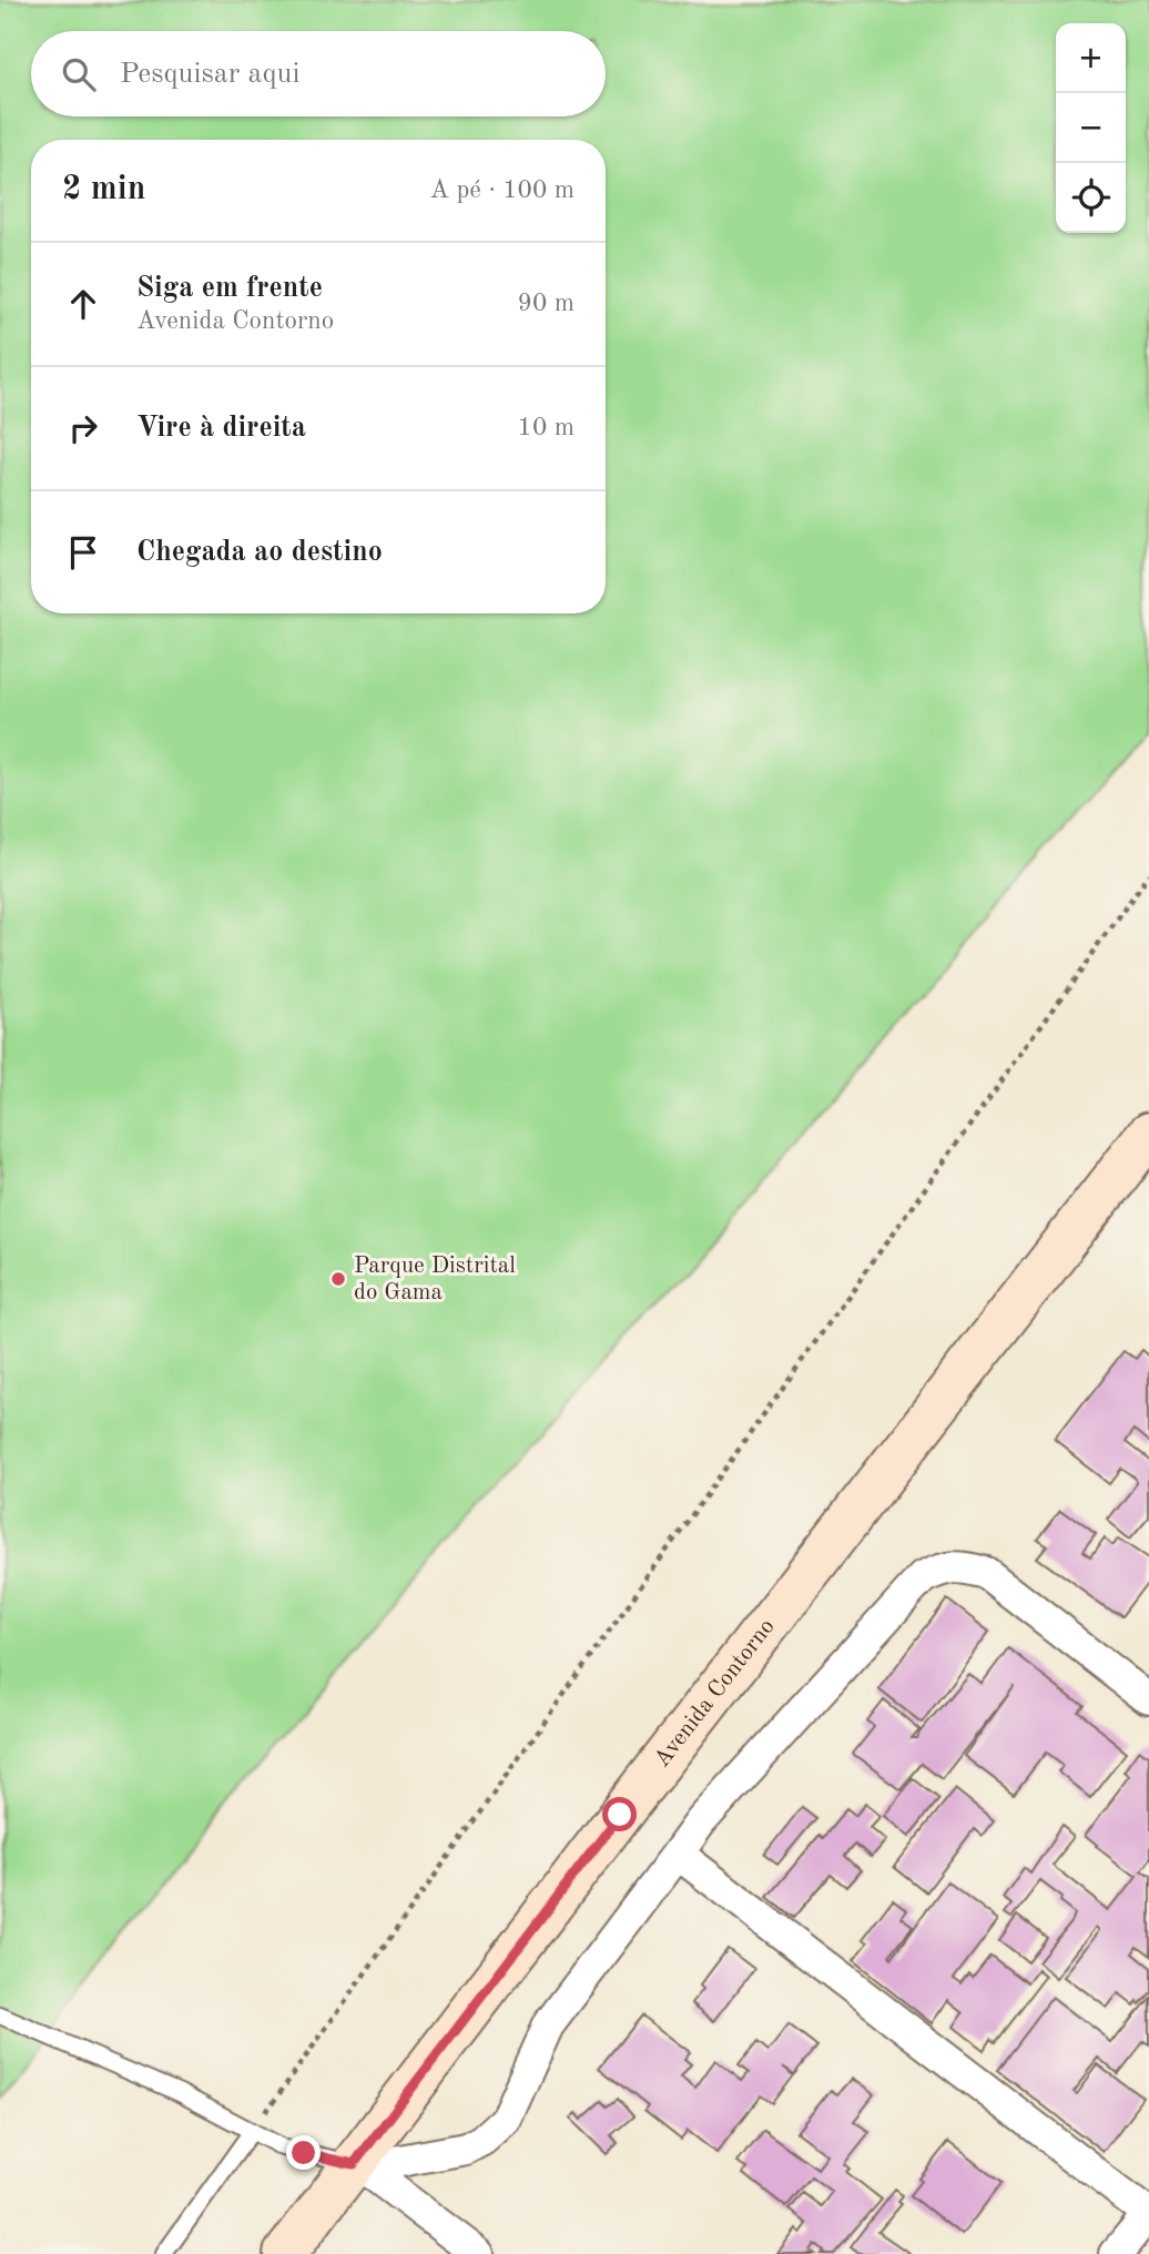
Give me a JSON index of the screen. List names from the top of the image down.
{
  "streets": {
    "main road": ["Avenida Contorno"]
  },
  "places": ["Parque Distrital do Gama"],
  "page": {
    "map_buttons": ["+", "−"],
    "search": "Pesquisar aqui",
    "heading": ["2 min", "A pé · 100 m"],
    "list": [
      ["Siga em frente", "Avenida Contorno", "90 m"],
      ["Vire à direita", "10 m"],
      "Chegada ao destino"
    ]
  }
}
